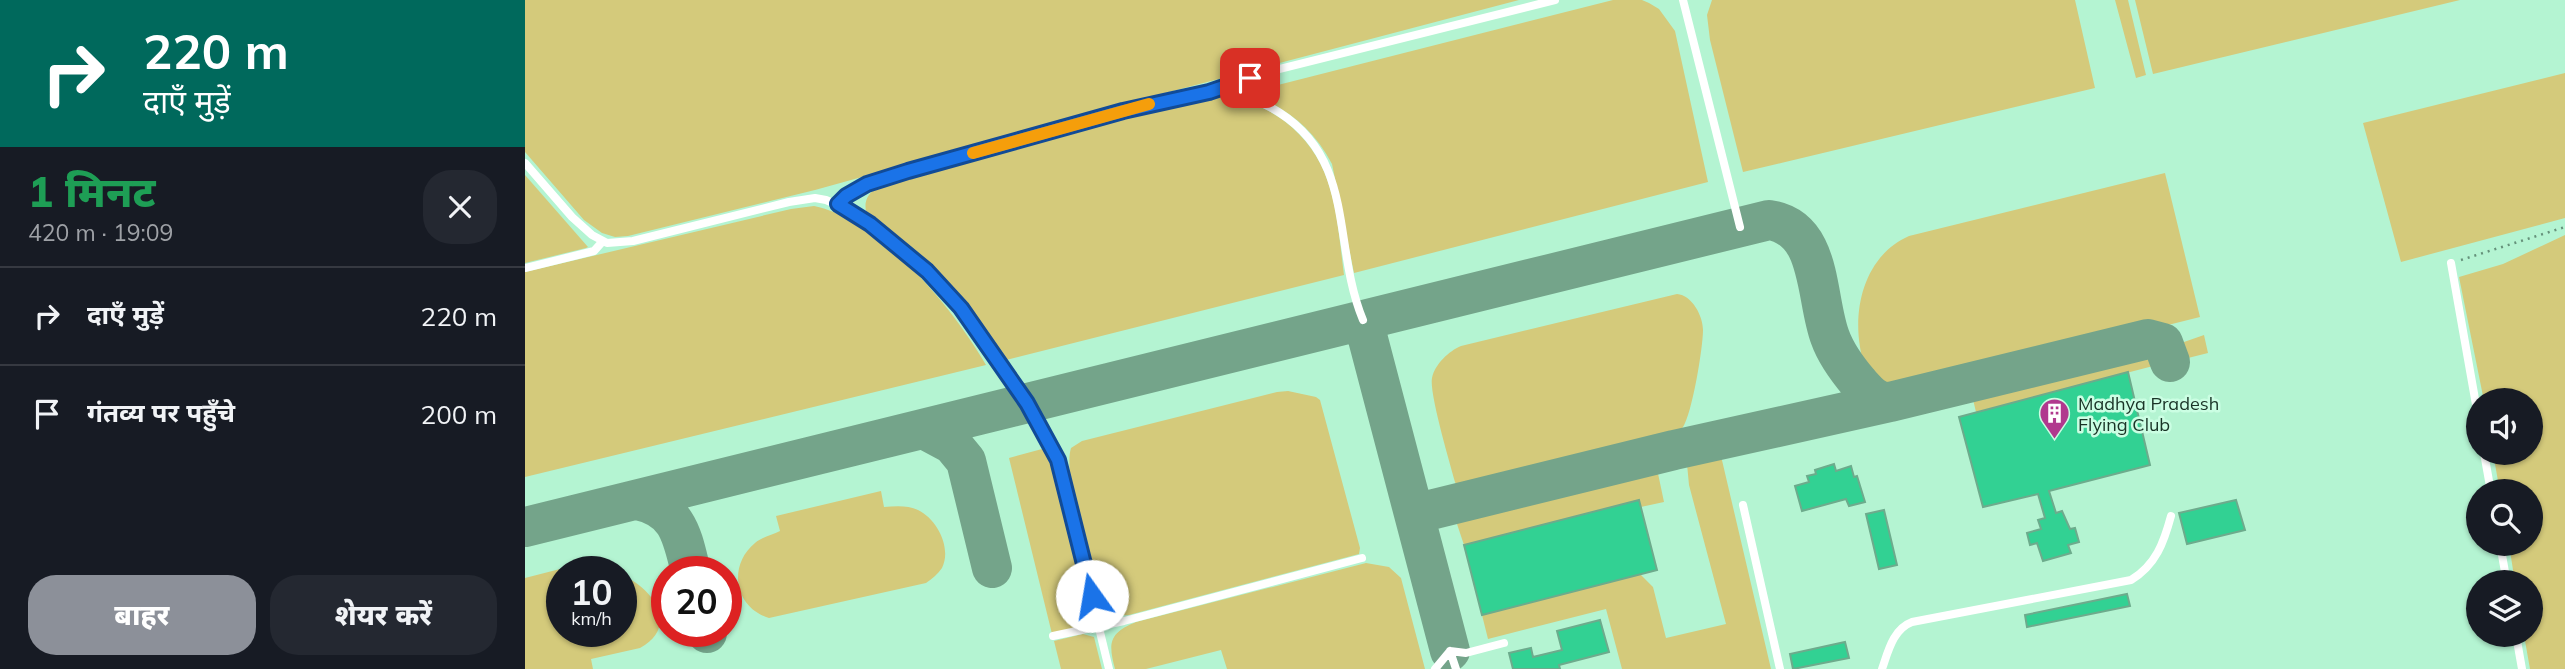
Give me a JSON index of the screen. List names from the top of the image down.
{
  "places": {
    "building": ["Madhya Pradesh Flying Club"]
  },
  "page": {
    "turn": ["220 m", "दाएँ मुड़ें"],
    "heading": ["1 मिनट", "420 m · 19:09"],
    "list": [
      {
        "name": "दाएँ मुड़ें",
        "value": "220 m"
      },
      {
        "name": "गंतव्य पर पहुँचे",
        "value": "200 m"
      }
    ],
    "speed": "10 km/h",
    "limit": "20",
    "buttons": ["बाहर", "शेयर करें"]
  }
}
